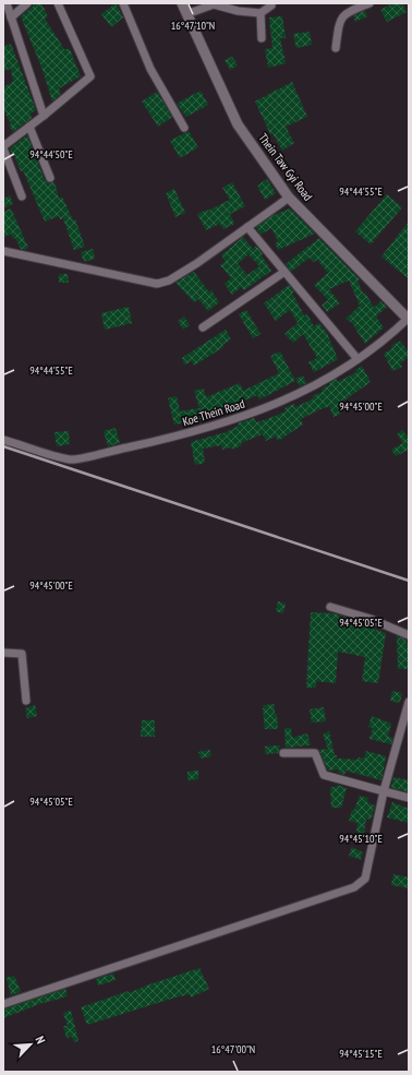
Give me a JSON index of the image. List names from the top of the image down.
{
  "streets": {
    "street": ["Thein Taw Gyi Road", "Koe Thein Road"]
  },
  "crossings": [
    ["Thein Taw Gyi Road", "Koe Thein Road"]
  ],
  "north": "top right",
  "coordinates": [
    "16°47'10\"N",
    "94°44'50\"E",
    "94°44'55\"E",
    "94°45'00\"E",
    "94°45'05\"E",
    "94°45'10\"E",
    "16°47'00\"N",
    "94°45'15\"E"
  ]
}
